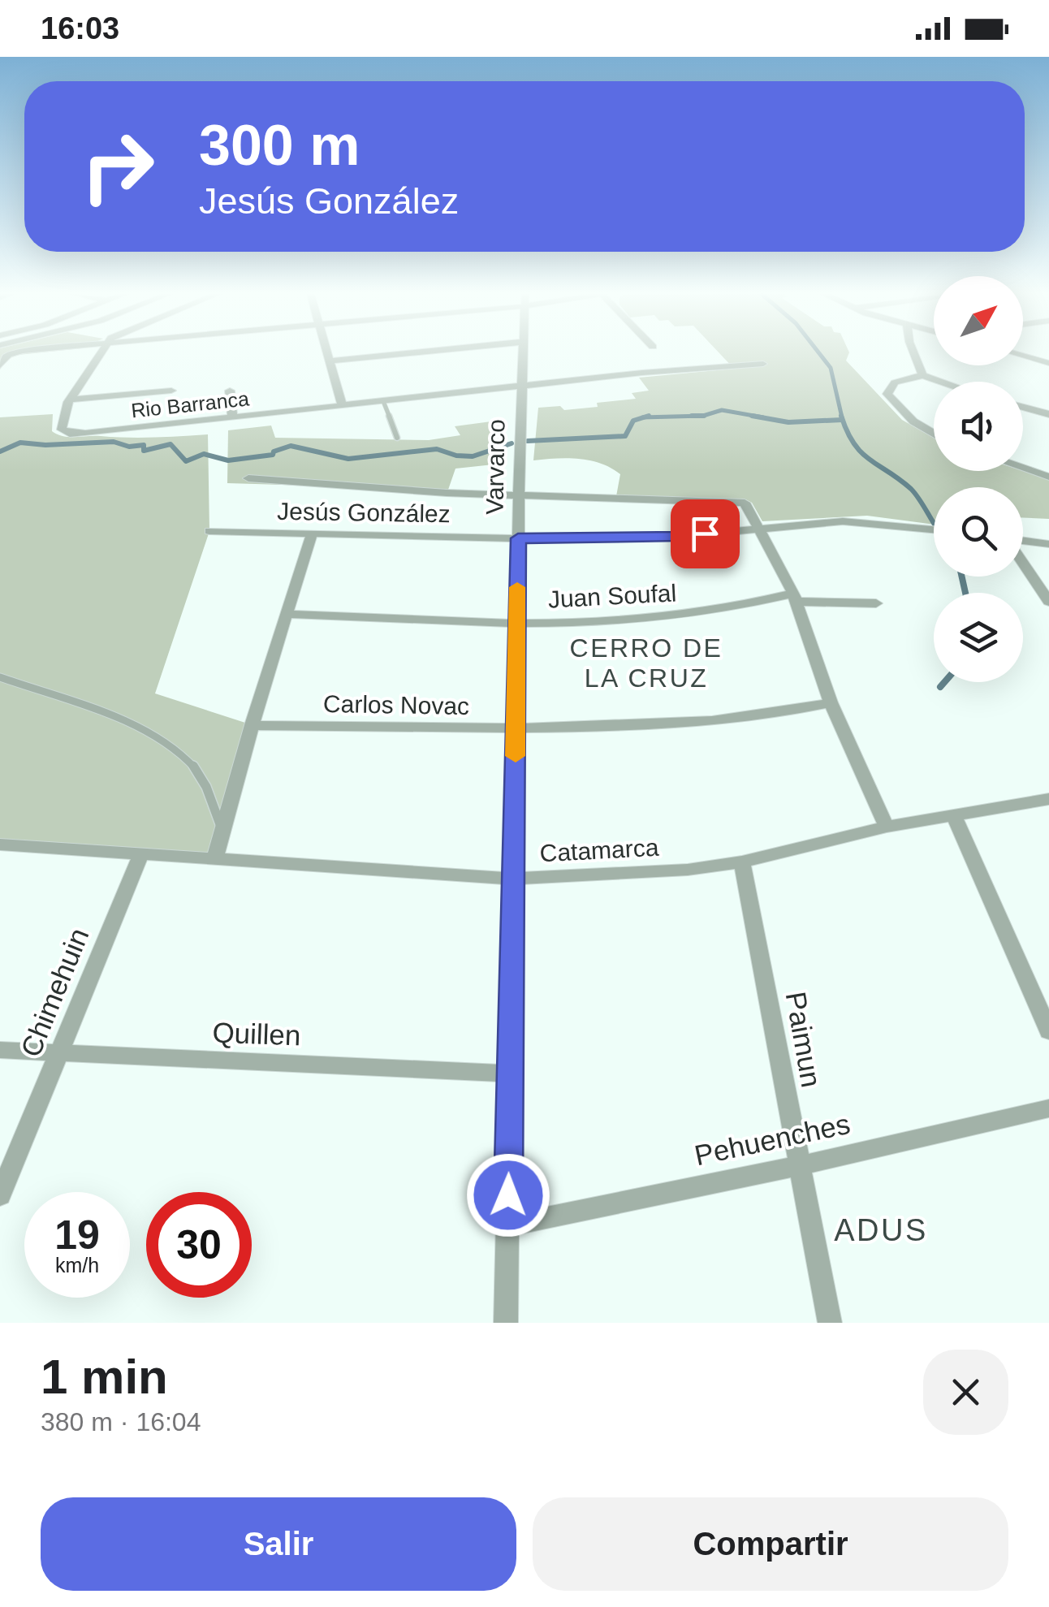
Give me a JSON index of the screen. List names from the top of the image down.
{
  "streets": {
    "street": [
      "Rio Barranca",
      "Varvarco",
      "Jesús González",
      "Juan Soufal",
      "Carlos Novac",
      "Catamarca",
      "Chimehuin",
      "Quillen",
      "Paimun",
      "Pehuenches"
    ]
  },
  "crossings": [
    ["Rio Barranca", "Varvarco"],
    ["Varvarco", "Jesús González"],
    ["Varvarco", "Juan Soufal"],
    ["Varvarco", "Carlos Novac"],
    ["Varvarco", "Catamarca"],
    ["Varvarco", "Quillen"],
    ["Varvarco", "Pehuenches"],
    ["Catamarca", "Chimehuin"],
    ["Catamarca", "Paimun"],
    ["Chimehuin", "Quillen"],
    ["Paimun", "Pehuenches"]
  ],
  "districts": ["CERRO DE LA CRUZ", "ADUS"],
  "north": "top right",
  "page": {
    "status": "16:03",
    "turn": ["300 m", "Jesús González"],
    "speed": "19 km/h",
    "limit": "30",
    "heading": ["1 min", "380 m · 16:04"],
    "buttons": ["Salir", "Compartir"]
  }
}
